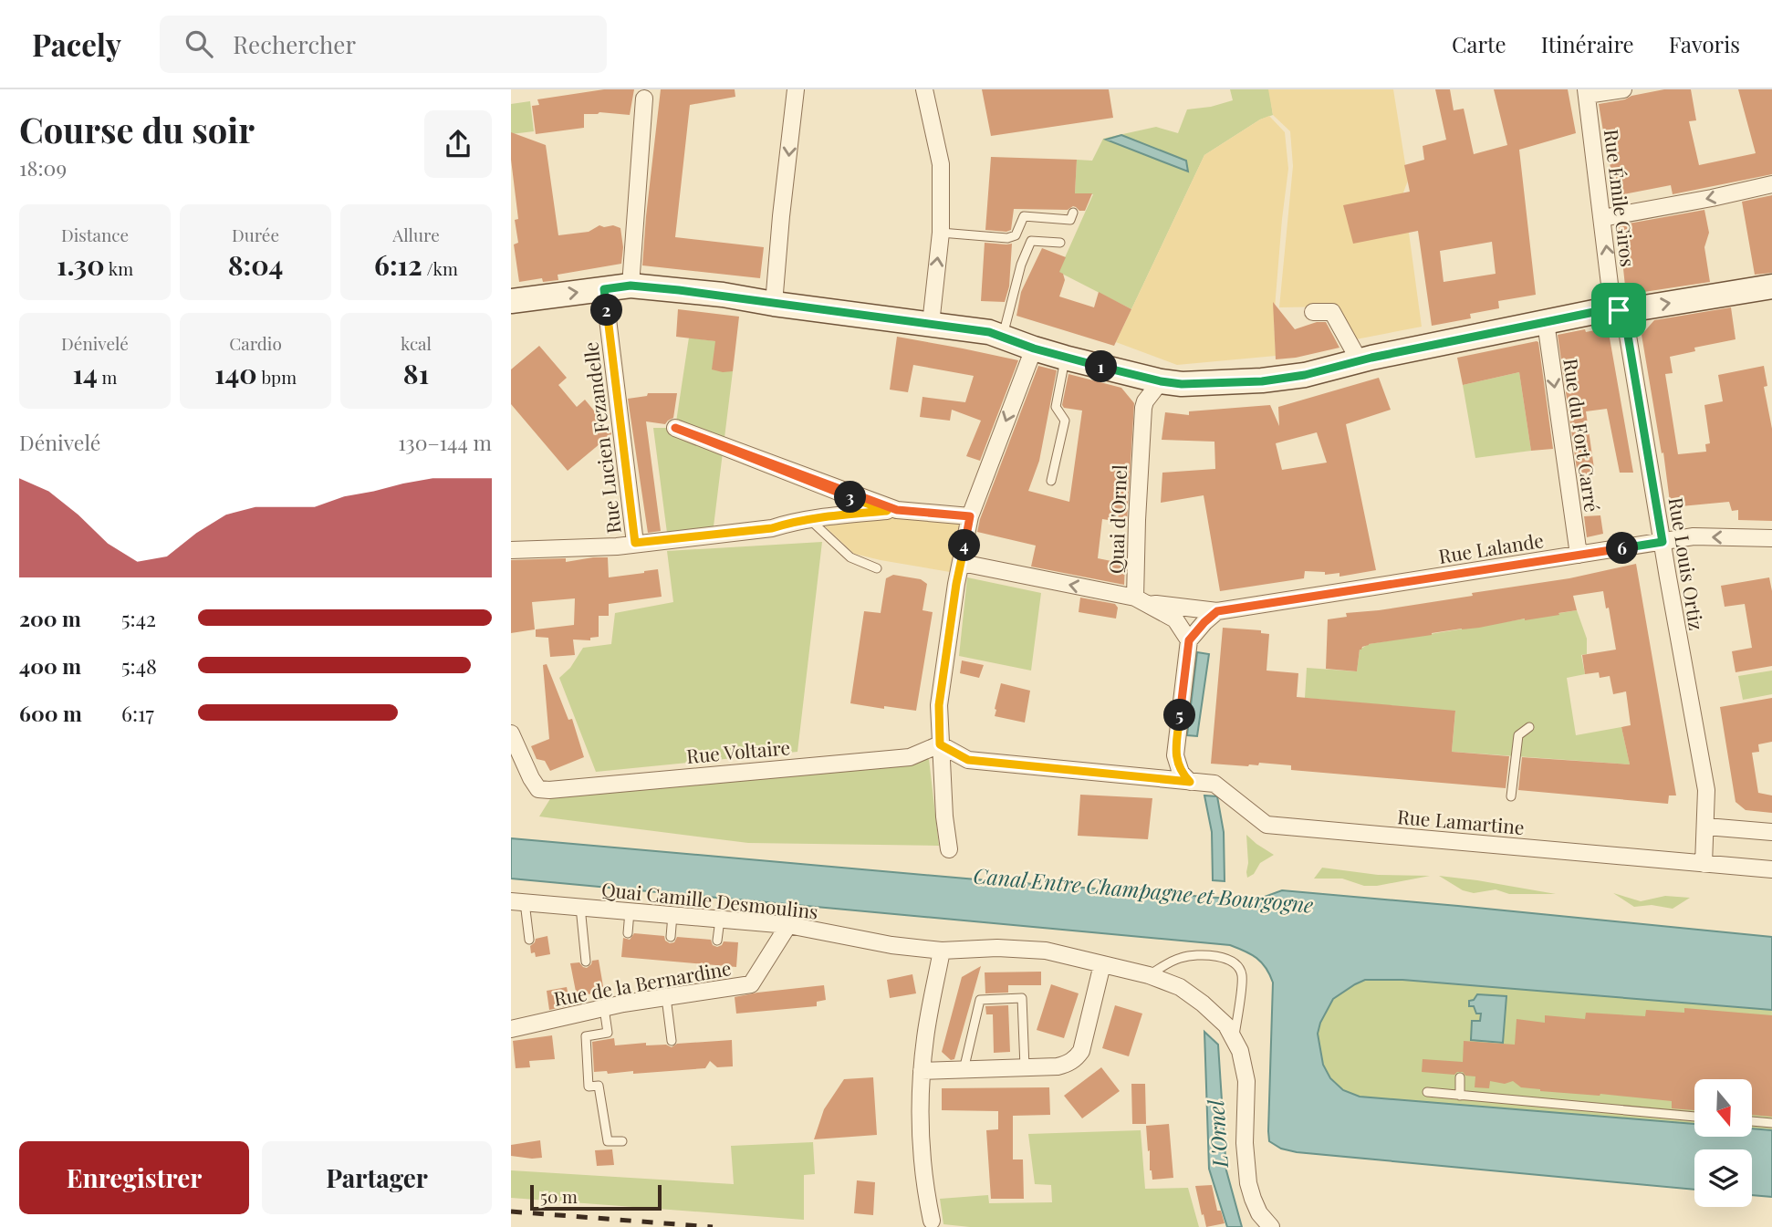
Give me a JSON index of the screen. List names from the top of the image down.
{
  "streets": {
    "street": [
      "Rue Émile Giros",
      "Rue du Fort Carré",
      "Rue Lucien Fezandelle",
      "Quai d'Ornel",
      "Rue Lalande",
      "Rue Louis Ortiz",
      "Rue Voltaire",
      "Rue Lamartine",
      "Quai Camille Desmoulins",
      "Rue de la Bernardine"
    ]
  },
  "crossings": [
    ["Rue Émile Giros", "Rue Louis Ortiz"],
    ["Rue du Fort Carré", "Rue Lalande"],
    ["Quai d'Ornel", "Rue Lalande"],
    ["Rue Lalande", "Rue Louis Ortiz"],
    ["Rue Louis Ortiz", "Rue Lamartine"],
    ["Rue Voltaire", "Rue Lamartine"],
    ["Quai Camille Desmoulins", "Rue de la Bernardine"]
  ],
  "one_way": ["Rue Émile Giros", "Rue du Fort Carré"],
  "water": ["Canal Entre Champagne et Bourgogne", "L'Ornel"],
  "scale_bar": "50 m",
  "north": "bottom",
  "page": {
    "header": "Pacely",
    "search": "Rechercher",
    "nav": ["Carte", "Itinéraire", "Favoris"],
    "heading": ["Course du soir", "18:09"],
    "stats": [
      ["Distance", "1.30 km"],
      ["Durée", "8:04"],
      ["Allure", "6:12 /km"],
      ["Dénivelé", "14 m"],
      ["Cardio", "140 bpm"],
      ["kcal", "81"]
    ],
    "pins": [
      "2",
      "1",
      "3",
      "4",
      "6",
      "5"
    ],
    "chart": ["Dénivelé", "130–144 m"],
    "list": [
      {
        "name": "200 m",
        "note": "5:42"
      },
      {
        "name": "400 m",
        "note": "5:48"
      },
      {
        "name": "600 m",
        "note": "6:17"
      }
    ],
    "buttons": ["Enregistrer", "Partager"],
    "scale": "50 m"
  }
}
